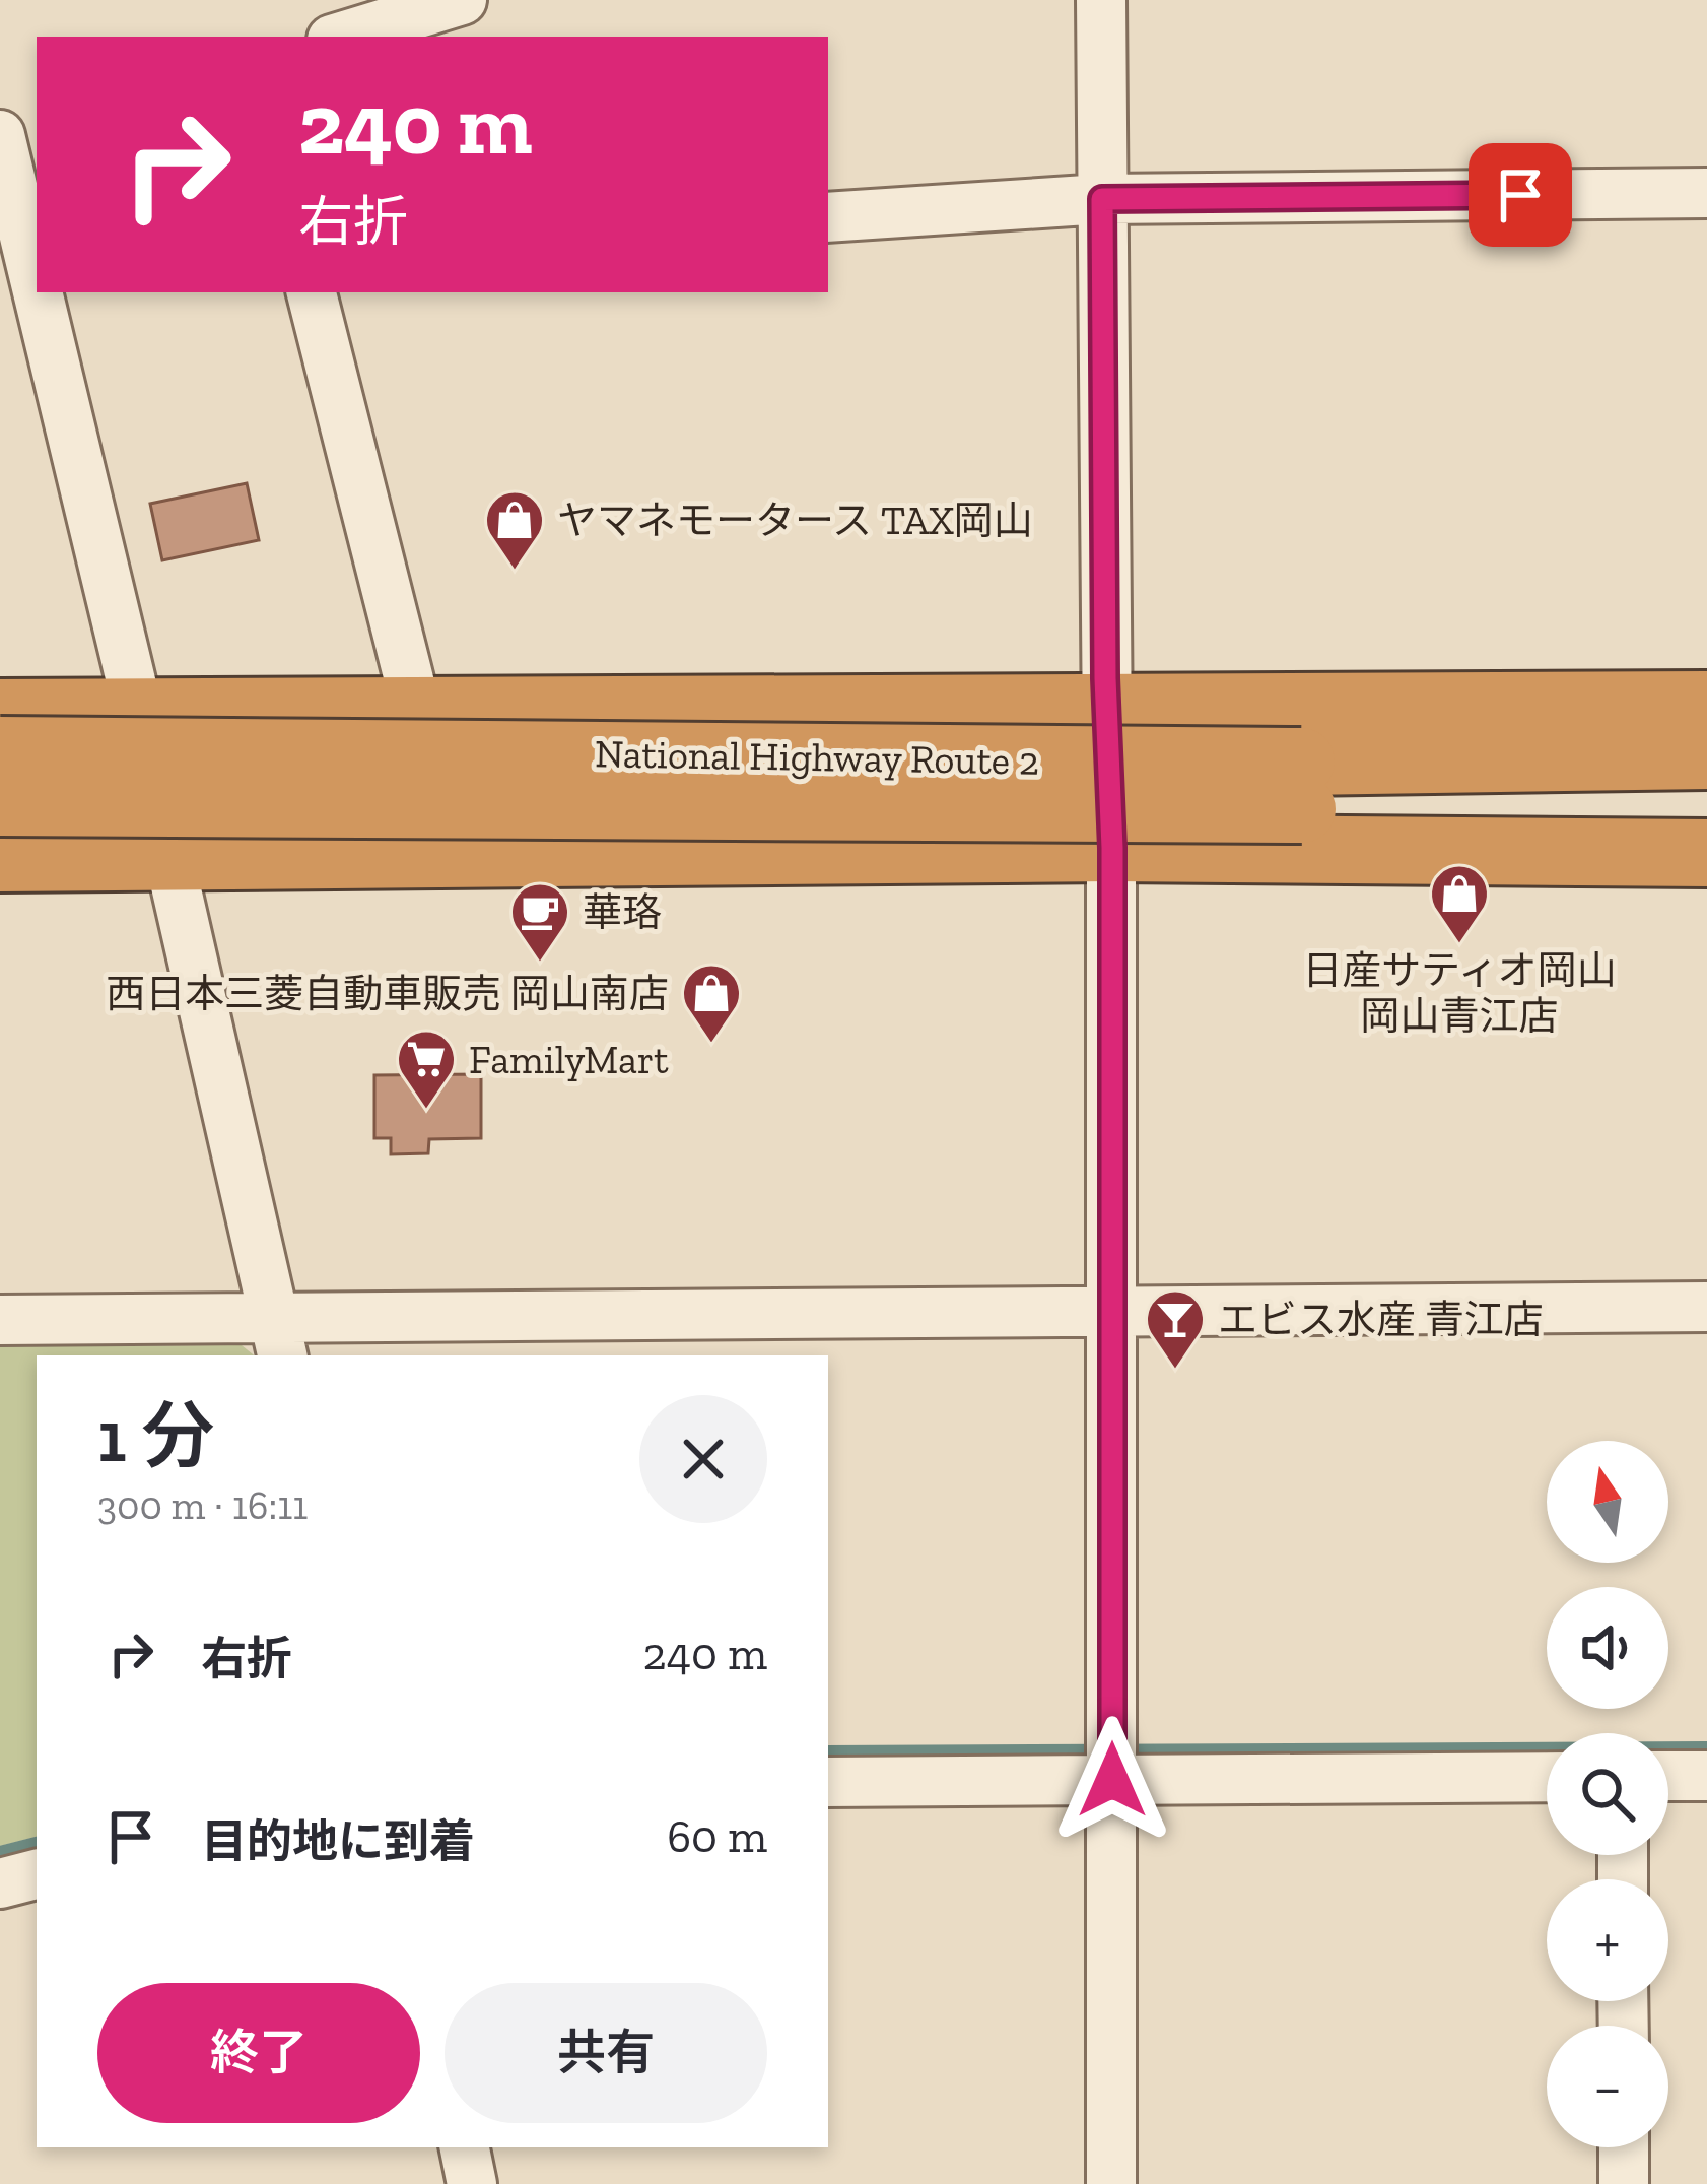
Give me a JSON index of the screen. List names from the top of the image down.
{
  "streets": {
    "highway": ["National Highway Route 2"]
  },
  "places": {
    "shop": ["ヤマネモータース TAX岡山", "日産サティオ岡山 岡山青江店", "西日本三菱自動車販売 岡山南店"],
    "cafe": ["華珞"],
    "supermarket": ["FamilyMart"],
    "bar": ["エビス水産 青江店"]
  },
  "north": "top",
  "page": {
    "turn": ["240 m", "右折"],
    "heading": ["1 分", "300 m · 16:11"],
    "map_buttons": ["+", "−"],
    "list": [
      {
        "name": "右折",
        "value": "240 m"
      },
      {
        "name": "目的地に到着",
        "value": "60 m"
      }
    ],
    "buttons": ["終了", "共有"]
  }
}
